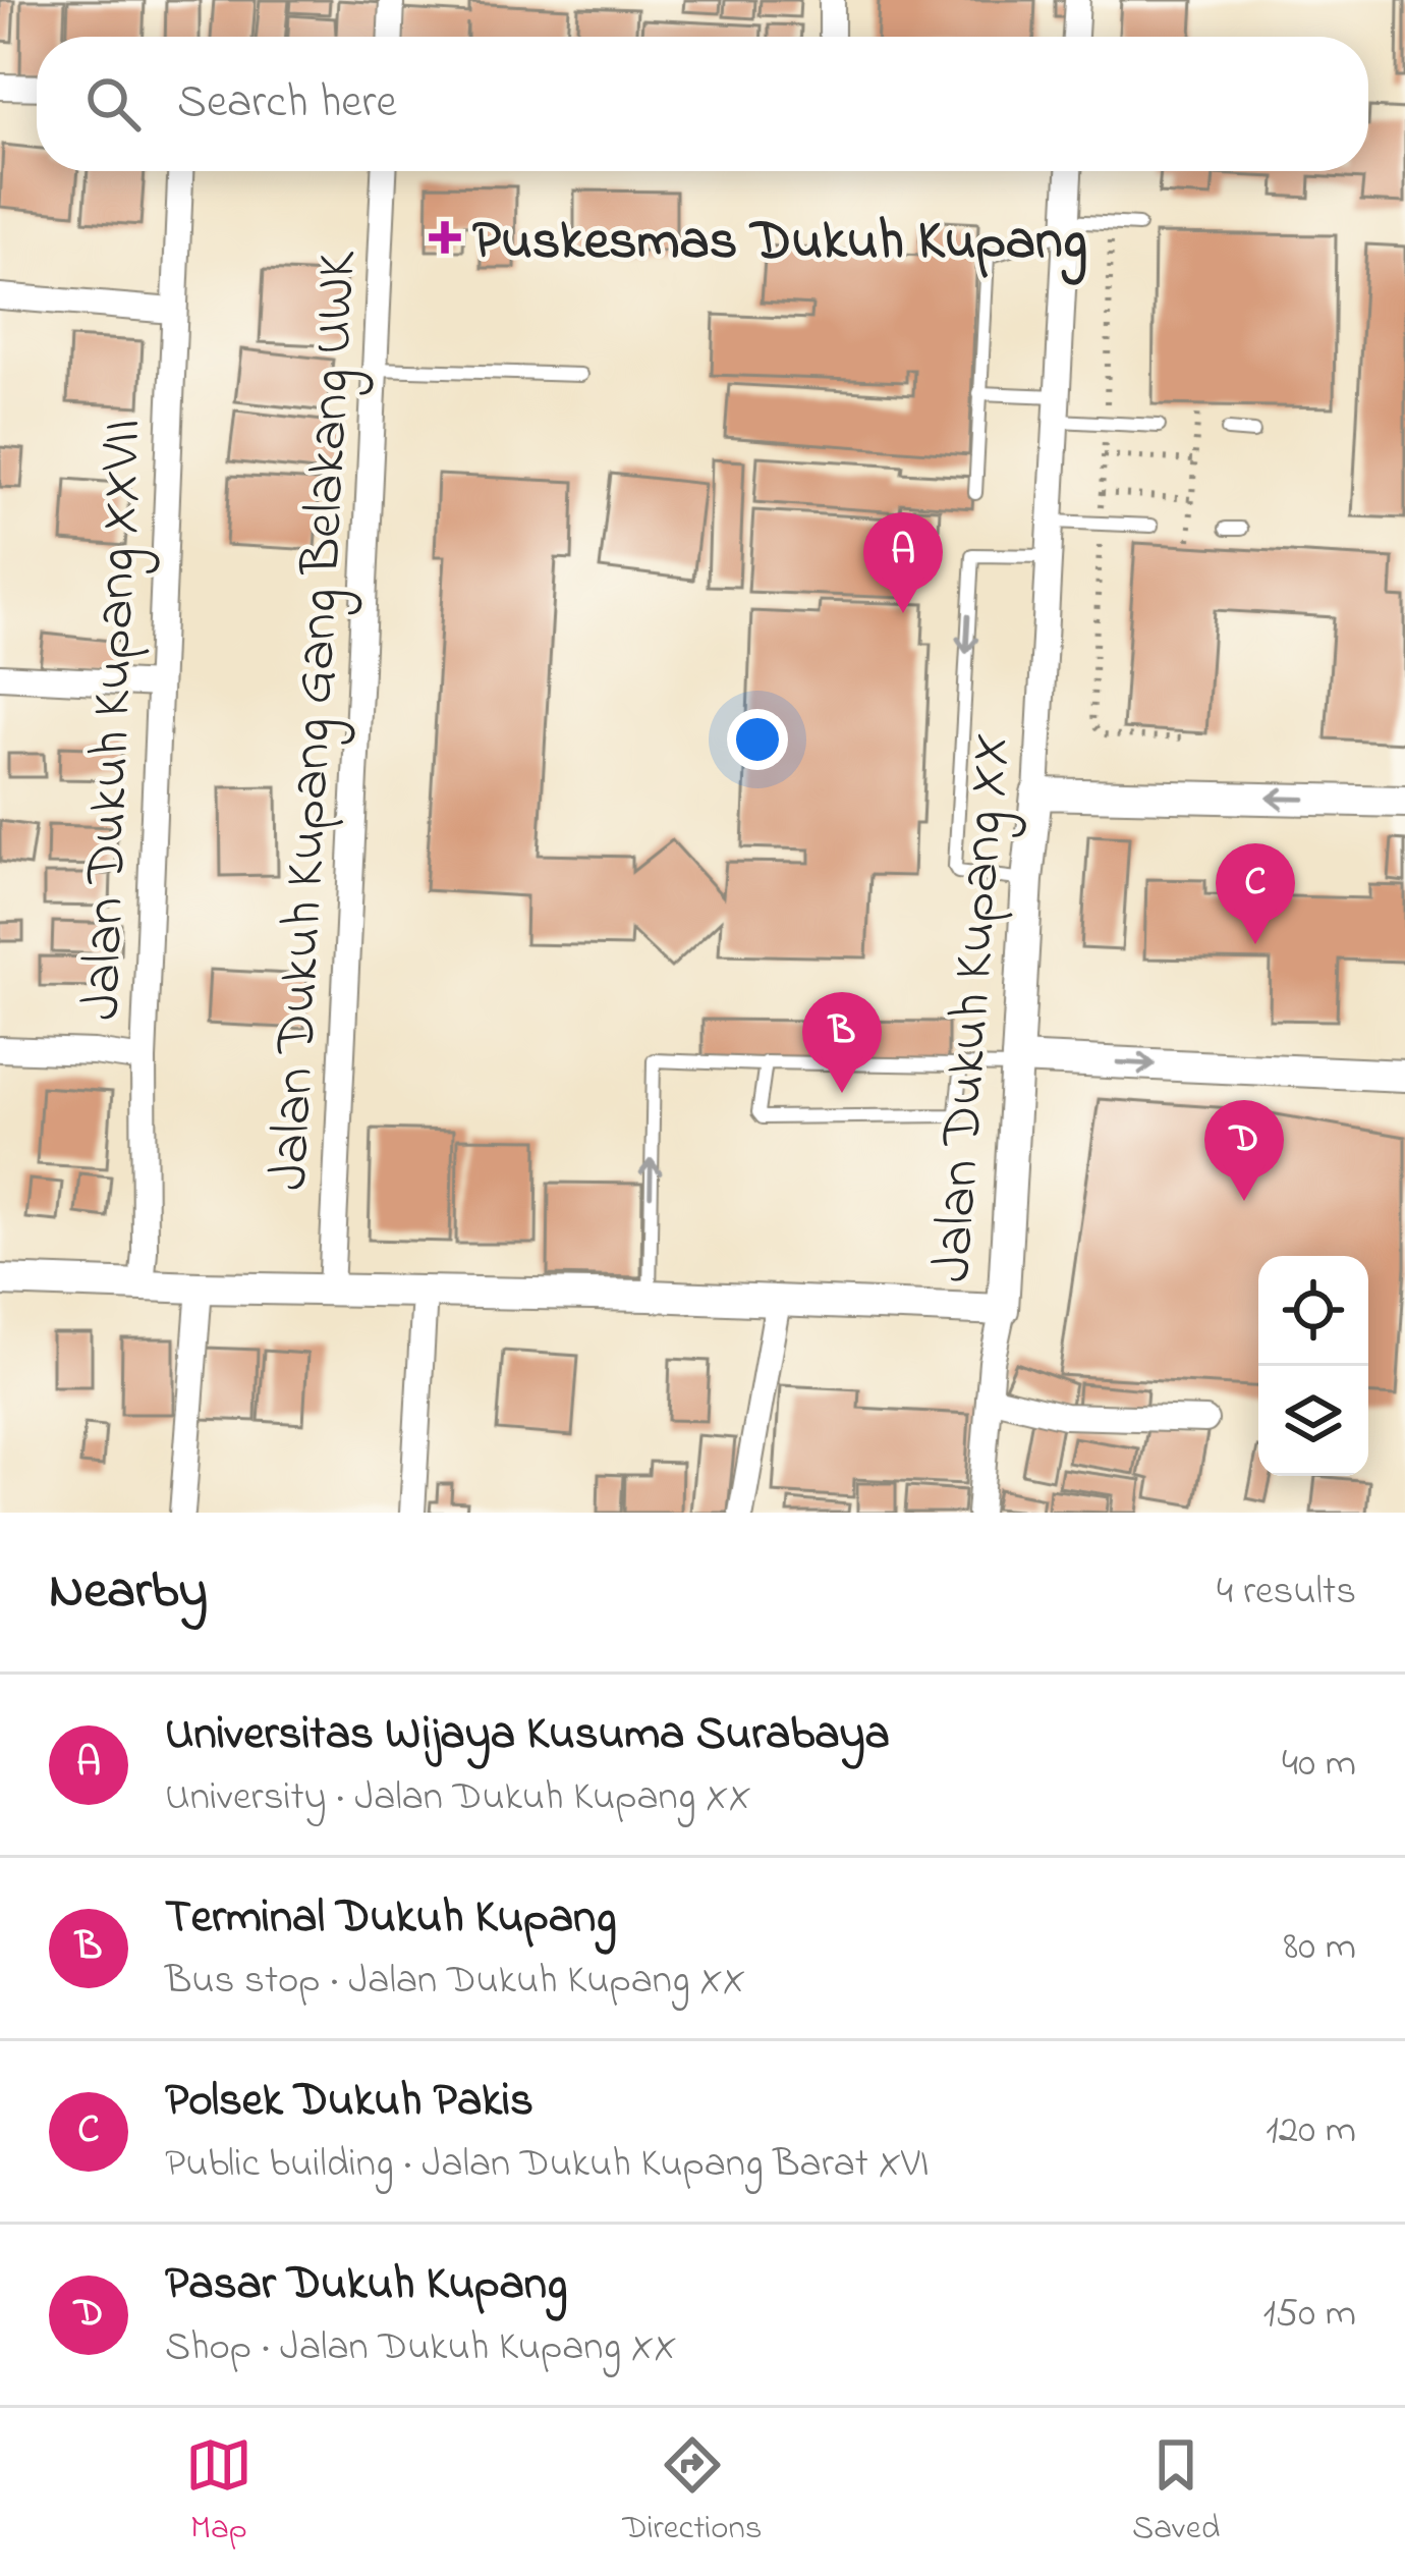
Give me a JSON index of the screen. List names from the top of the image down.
{
  "streets": {
    "street": ["Jalan Dukuh Kupang XXVII", "Jalan Dukuh Kupang Gang Belakang UWK", "Jalan Dukuh Kupang XX"]
  },
  "crossings": [
    ["Jalan Dukuh Kupang XXVII", "Jalan Dukuh Kupang XX"],
    ["Jalan Dukuh Kupang Gang Belakang UWK", "Jalan Dukuh Kupang XX"]
  ],
  "places": {
    "health": ["Puskesmas Dukuh Kupang"]
  },
  "page": {
    "search": "Search here",
    "pins": [
      "A",
      "C",
      "B",
      "D"
    ],
    "heading": ["Nearby", "4 results"],
    "list": [
      {
        "mark": "A",
        "name": "Universitas Wijaya Kusuma Surabaya",
        "note": "University · Jalan Dukuh Kupang XX",
        "value": "40 m"
      },
      {
        "mark": "B",
        "name": "Terminal Dukuh Kupang",
        "note": "Bus stop · Jalan Dukuh Kupang XX",
        "value": "80 m"
      },
      {
        "mark": "C",
        "name": "Polsek Dukuh Pakis",
        "note": "Public building · Jalan Dukuh Kupang Barat XVI",
        "value": "120 m"
      },
      {
        "mark": "D",
        "name": "Pasar Dukuh Kupang",
        "note": "Shop · Jalan Dukuh Kupang XX",
        "value": "150 m"
      }
    ],
    "nav": ["Map", "Directions", "Saved"]
  }
}
